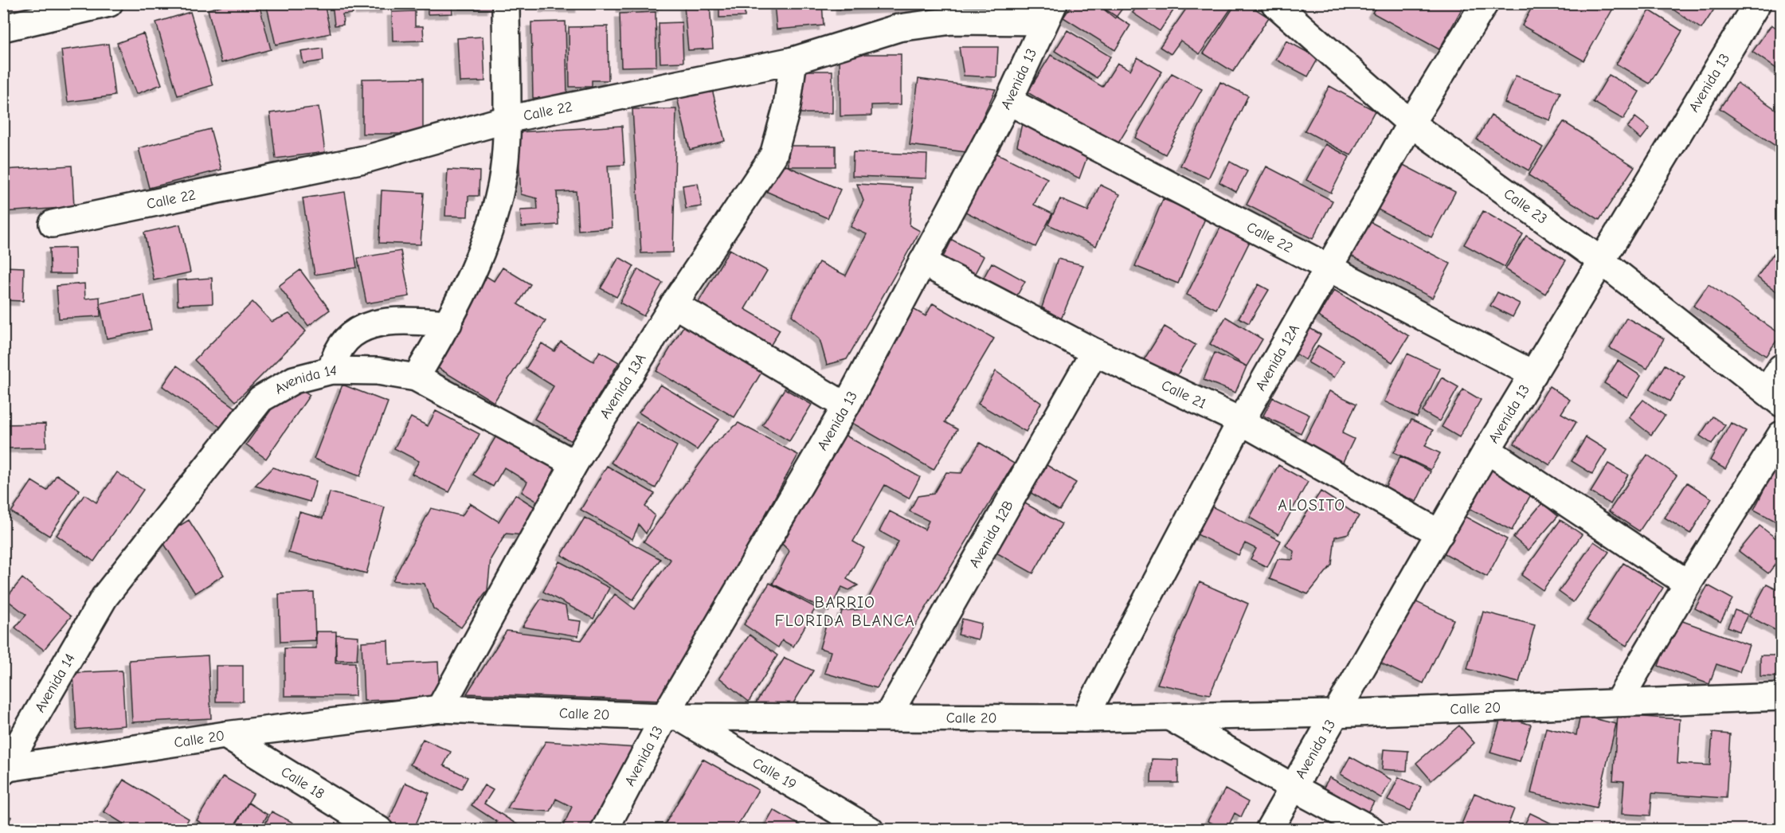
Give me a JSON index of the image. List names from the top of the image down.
{
  "streets": {
    "street": [
      "Avenida 13",
      "Calle 22",
      "Calle 23",
      "Avenida 12A",
      "Avenida 14",
      "Avenida 13A",
      "Calle 21",
      "Avenida 12B",
      "Calle 20",
      "Calle 19",
      "Calle 18"
    ]
  },
  "crossings": [
    ["Avenida 13", "Calle 22"],
    ["Avenida 13", "Calle 23"],
    ["Avenida 13", "Calle 21"],
    ["Avenida 13", "Calle 20"],
    ["Avenida 13", "Calle 19"],
    ["Calle 22", "Avenida 12A"],
    ["Calle 22", "Avenida 13A"],
    ["Calle 23", "Avenida 12A"],
    ["Avenida 12A", "Calle 21"],
    ["Avenida 12A", "Calle 20"],
    ["Avenida 14", "Avenida 13A"],
    ["Avenida 14", "Calle 20"],
    ["Avenida 13A", "Calle 20"],
    ["Calle 21", "Avenida 12B"],
    ["Avenida 12B", "Calle 20"],
    ["Calle 20", "Calle 19"],
    ["Calle 20", "Calle 18"]
  ],
  "districts": ["ALOSITO", "BARRIO FLORIDA BLANCA"]
}
